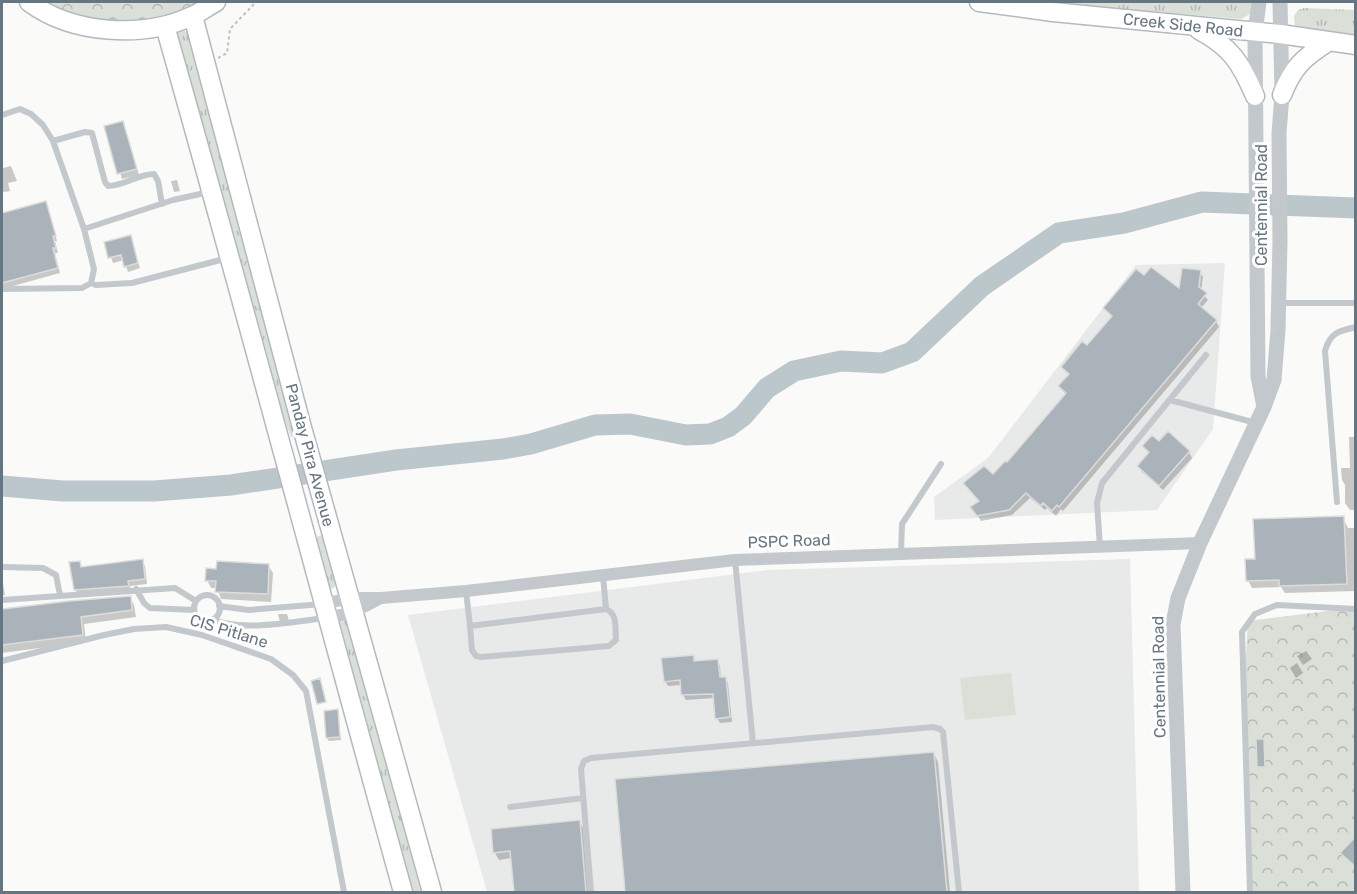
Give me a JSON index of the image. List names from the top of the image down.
{
  "streets": {
    "main road": ["Creek Side Road", "Panday Pira Avenue"],
    "street": ["Centennial Road", "PSPC Road"],
    "lane": ["CIS Pitlane"]
  },
  "crossings": [
    ["Creek Side Road", "Centennial Road"],
    ["Centennial Road", "PSPC Road"],
    ["Panday Pira Avenue", "PSPC Road"]
  ]
}
